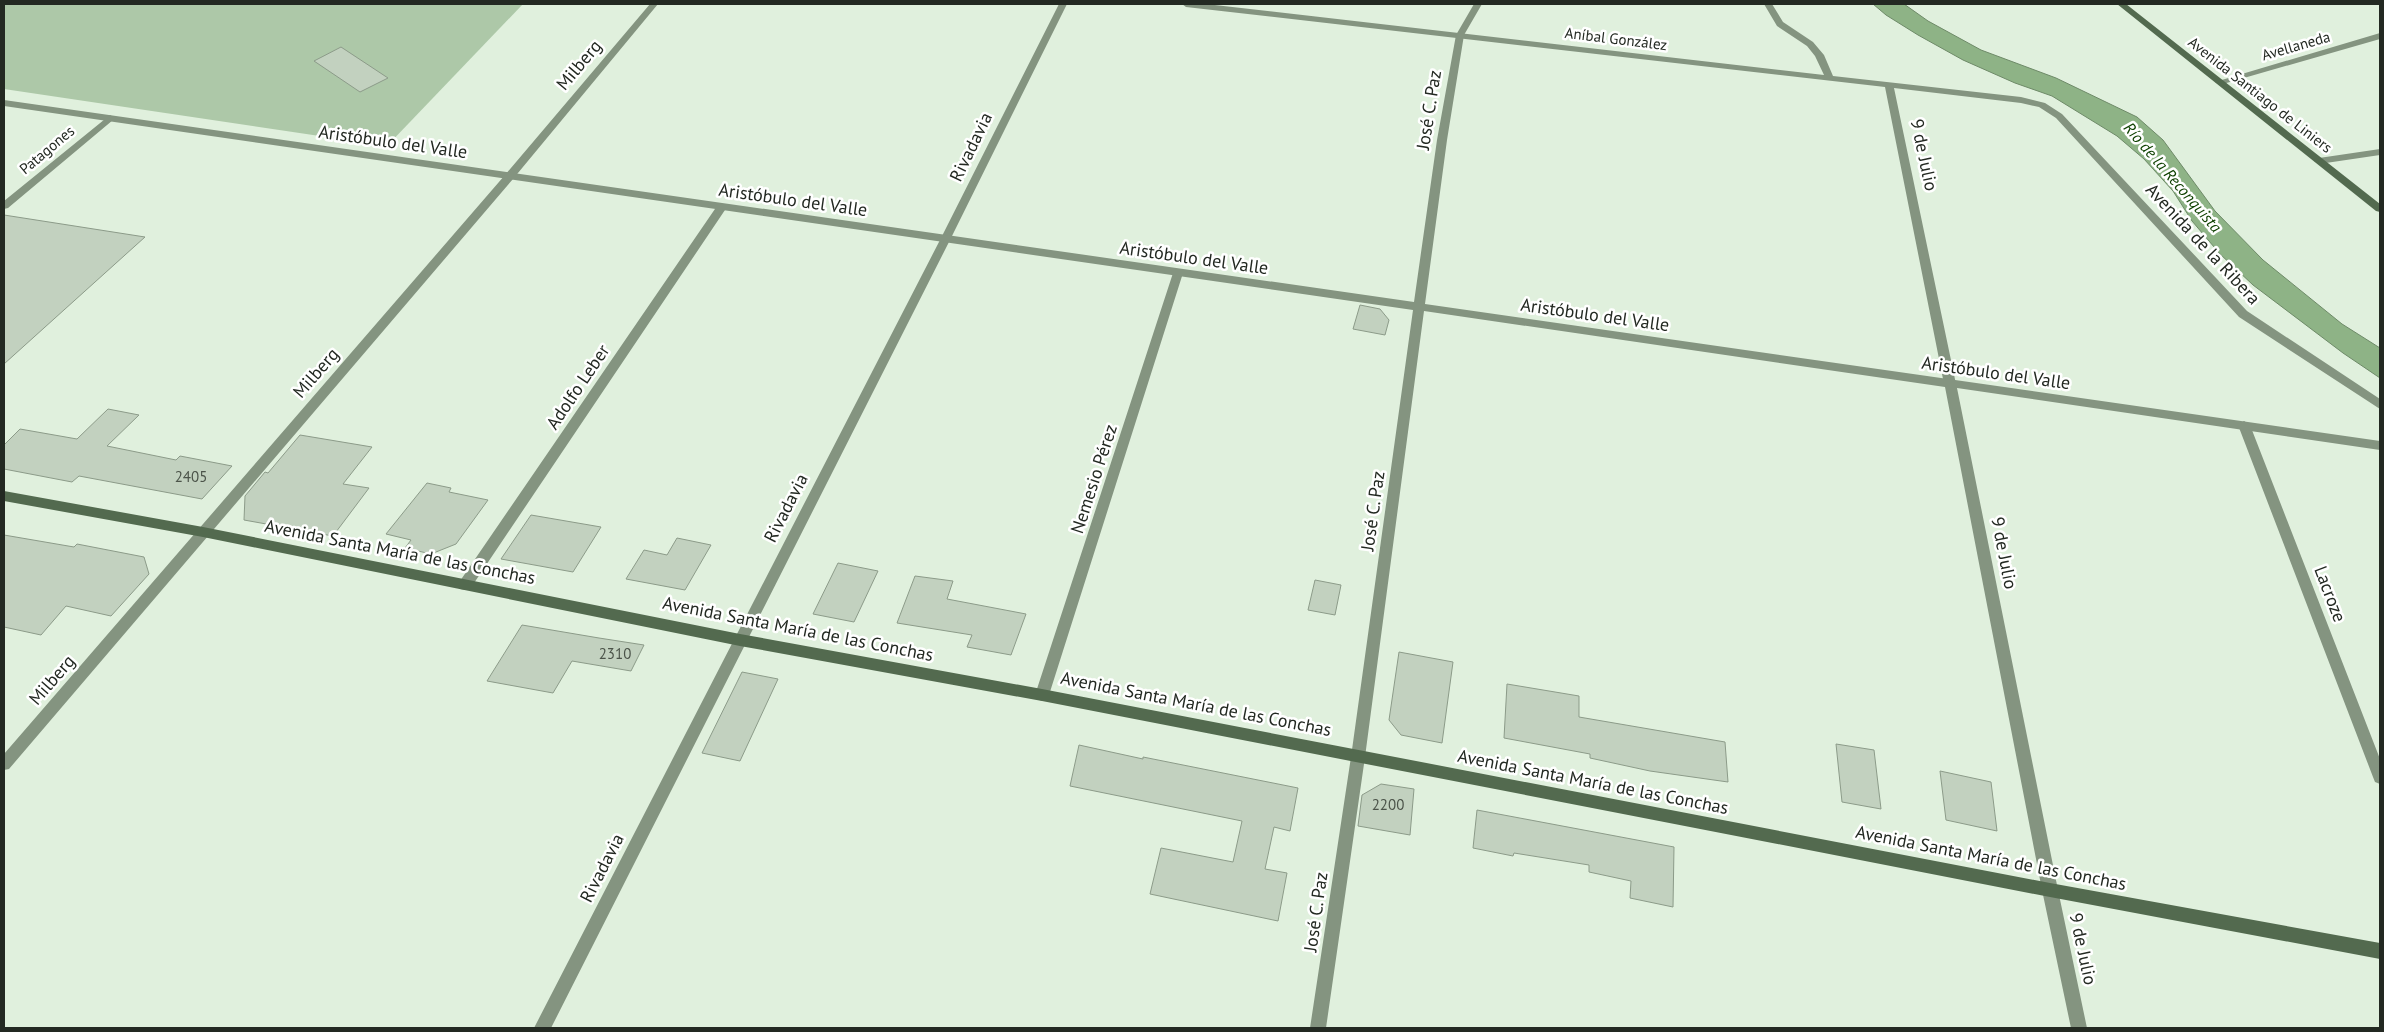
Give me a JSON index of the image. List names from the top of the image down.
{
  "streets": {
    "main road": ["Avenida Santiago de Liniers", "Avenida Santa María de las Conchas"],
    "street": [
      "Aníbal González",
      "Avellaneda",
      "Milberg",
      "José C. Paz",
      "Aristóbulo del Valle",
      "Rivadavia",
      "Patagones",
      "9 de Julio",
      "Avenida de la Ribera",
      "Adolfo Leber",
      "Nemesio Pérez",
      "Lacroze"
    ]
  },
  "crossings": [
    ["Aníbal González", "José C. Paz"],
    ["Aníbal González", "9 de Julio"],
    ["Aníbal González", "Avenida de la Ribera"],
    ["Avellaneda", "Avenida Santiago de Liniers"],
    ["Milberg", "Aristóbulo del Valle"],
    ["Milberg", "Avenida Santa María de las Conchas"],
    ["José C. Paz", "Aristóbulo del Valle"],
    ["José C. Paz", "Avenida Santa María de las Conchas"],
    ["Aristóbulo del Valle", "Rivadavia"],
    ["Aristóbulo del Valle", "Patagones"],
    ["Aristóbulo del Valle", "9 de Julio"],
    ["Aristóbulo del Valle", "Adolfo Leber"],
    ["Aristóbulo del Valle", "Nemesio Pérez"],
    ["Aristóbulo del Valle", "Lacroze"],
    ["Rivadavia", "Avenida Santa María de las Conchas"],
    ["9 de Julio", "Avenida Santa María de las Conchas"],
    ["Adolfo Leber", "Avenida Santa María de las Conchas"],
    ["Nemesio Pérez", "Avenida Santa María de las Conchas"]
  ],
  "water": ["Río de la Reconquista"],
  "house_numbers": ["2405", "2310", "2200"]
}
